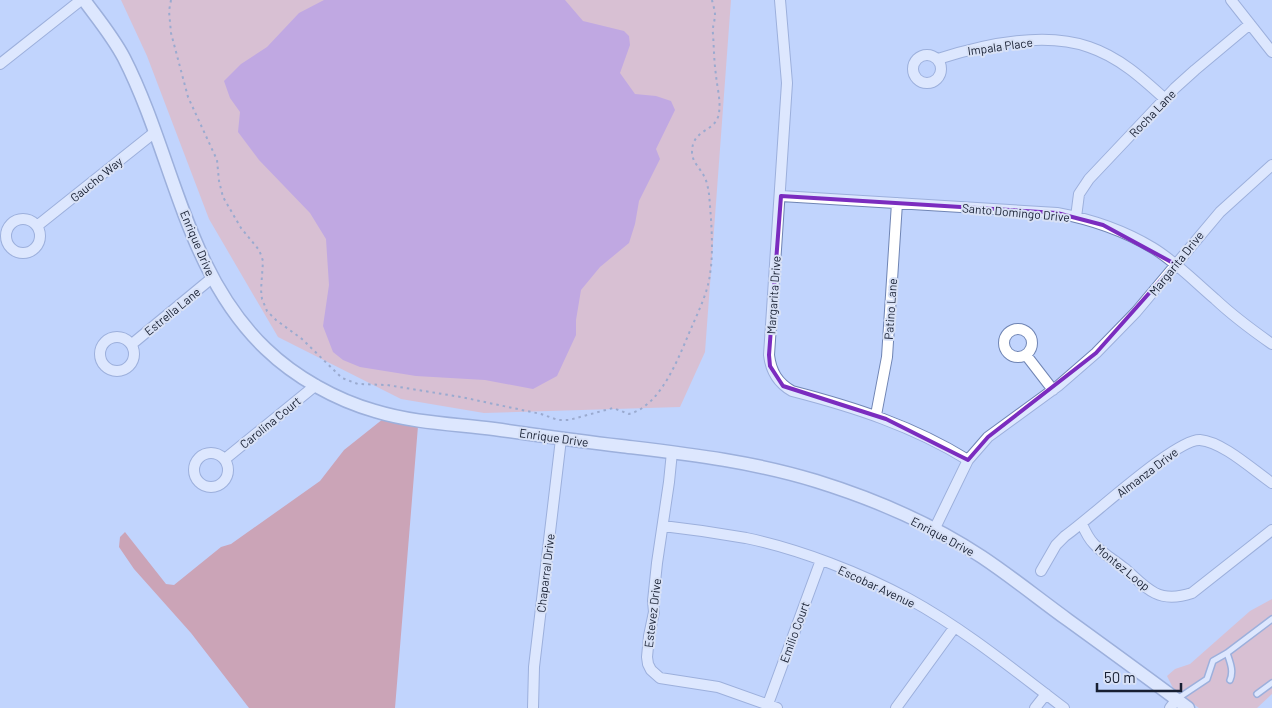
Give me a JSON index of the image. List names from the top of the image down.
{
  "streets": {
    "street": [
      "Impala Place",
      "Rocha Lane",
      "Gaucho Way",
      "Santo Domingo Drive",
      "Enrique Drive",
      "Margarita Drive",
      "Patino Lane",
      "Estrella Lane",
      "Carolina Court",
      "Almanza Drive",
      "Montez Loop",
      "Chaparral Drive",
      "Escobar Avenue",
      "Estevez Drive",
      "Emilio Court"
    ]
  },
  "crossings": [
    ["Impala Place", "Rocha Lane"],
    ["Rocha Lane", "Santo Domingo Drive"],
    ["Gaucho Way", "Enrique Drive"],
    ["Santo Domingo Drive", "Margarita Drive"],
    ["Santo Domingo Drive", "Patino Lane"],
    ["Enrique Drive", "Margarita Drive"],
    ["Enrique Drive", "Estrella Lane"],
    ["Enrique Drive", "Carolina Court"],
    ["Enrique Drive", "Chaparral Drive"],
    ["Enrique Drive", "Estevez Drive"],
    ["Margarita Drive", "Patino Lane"],
    ["Almanza Drive", "Montez Loop"],
    ["Escobar Avenue", "Estevez Drive"],
    ["Escobar Avenue", "Emilio Court"],
    ["Estevez Drive", "Emilio Court"]
  ],
  "scale_bar": "50 m"
}
